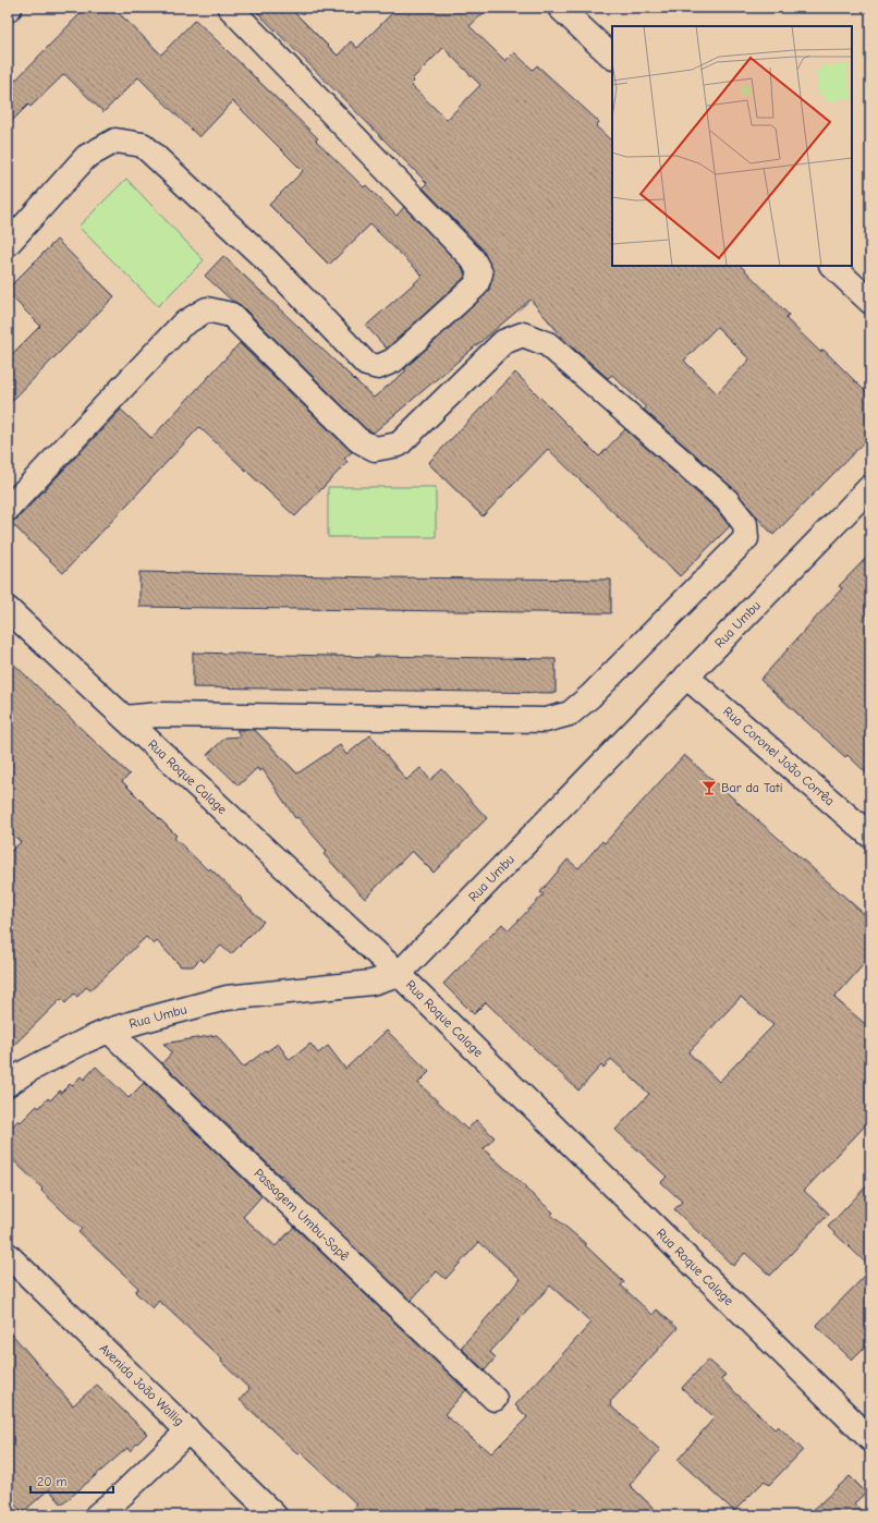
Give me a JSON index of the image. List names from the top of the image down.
{
  "streets": {
    "street": [
      "Rua Umbu",
      "Rua Coronel João Corrêa",
      "Rua Roque Calage",
      "Passagem Umbu-Sapê",
      "Avenida João Wallig"
    ]
  },
  "crossings": [
    ["Rua Umbu", "Rua Coronel João Corrêa"],
    ["Rua Umbu", "Rua Roque Calage"],
    ["Rua Umbu", "Passagem Umbu-Sapê"]
  ],
  "places": {
    "bar": ["Bar da Tati"]
  },
  "scale_bar": "20 m"
}
